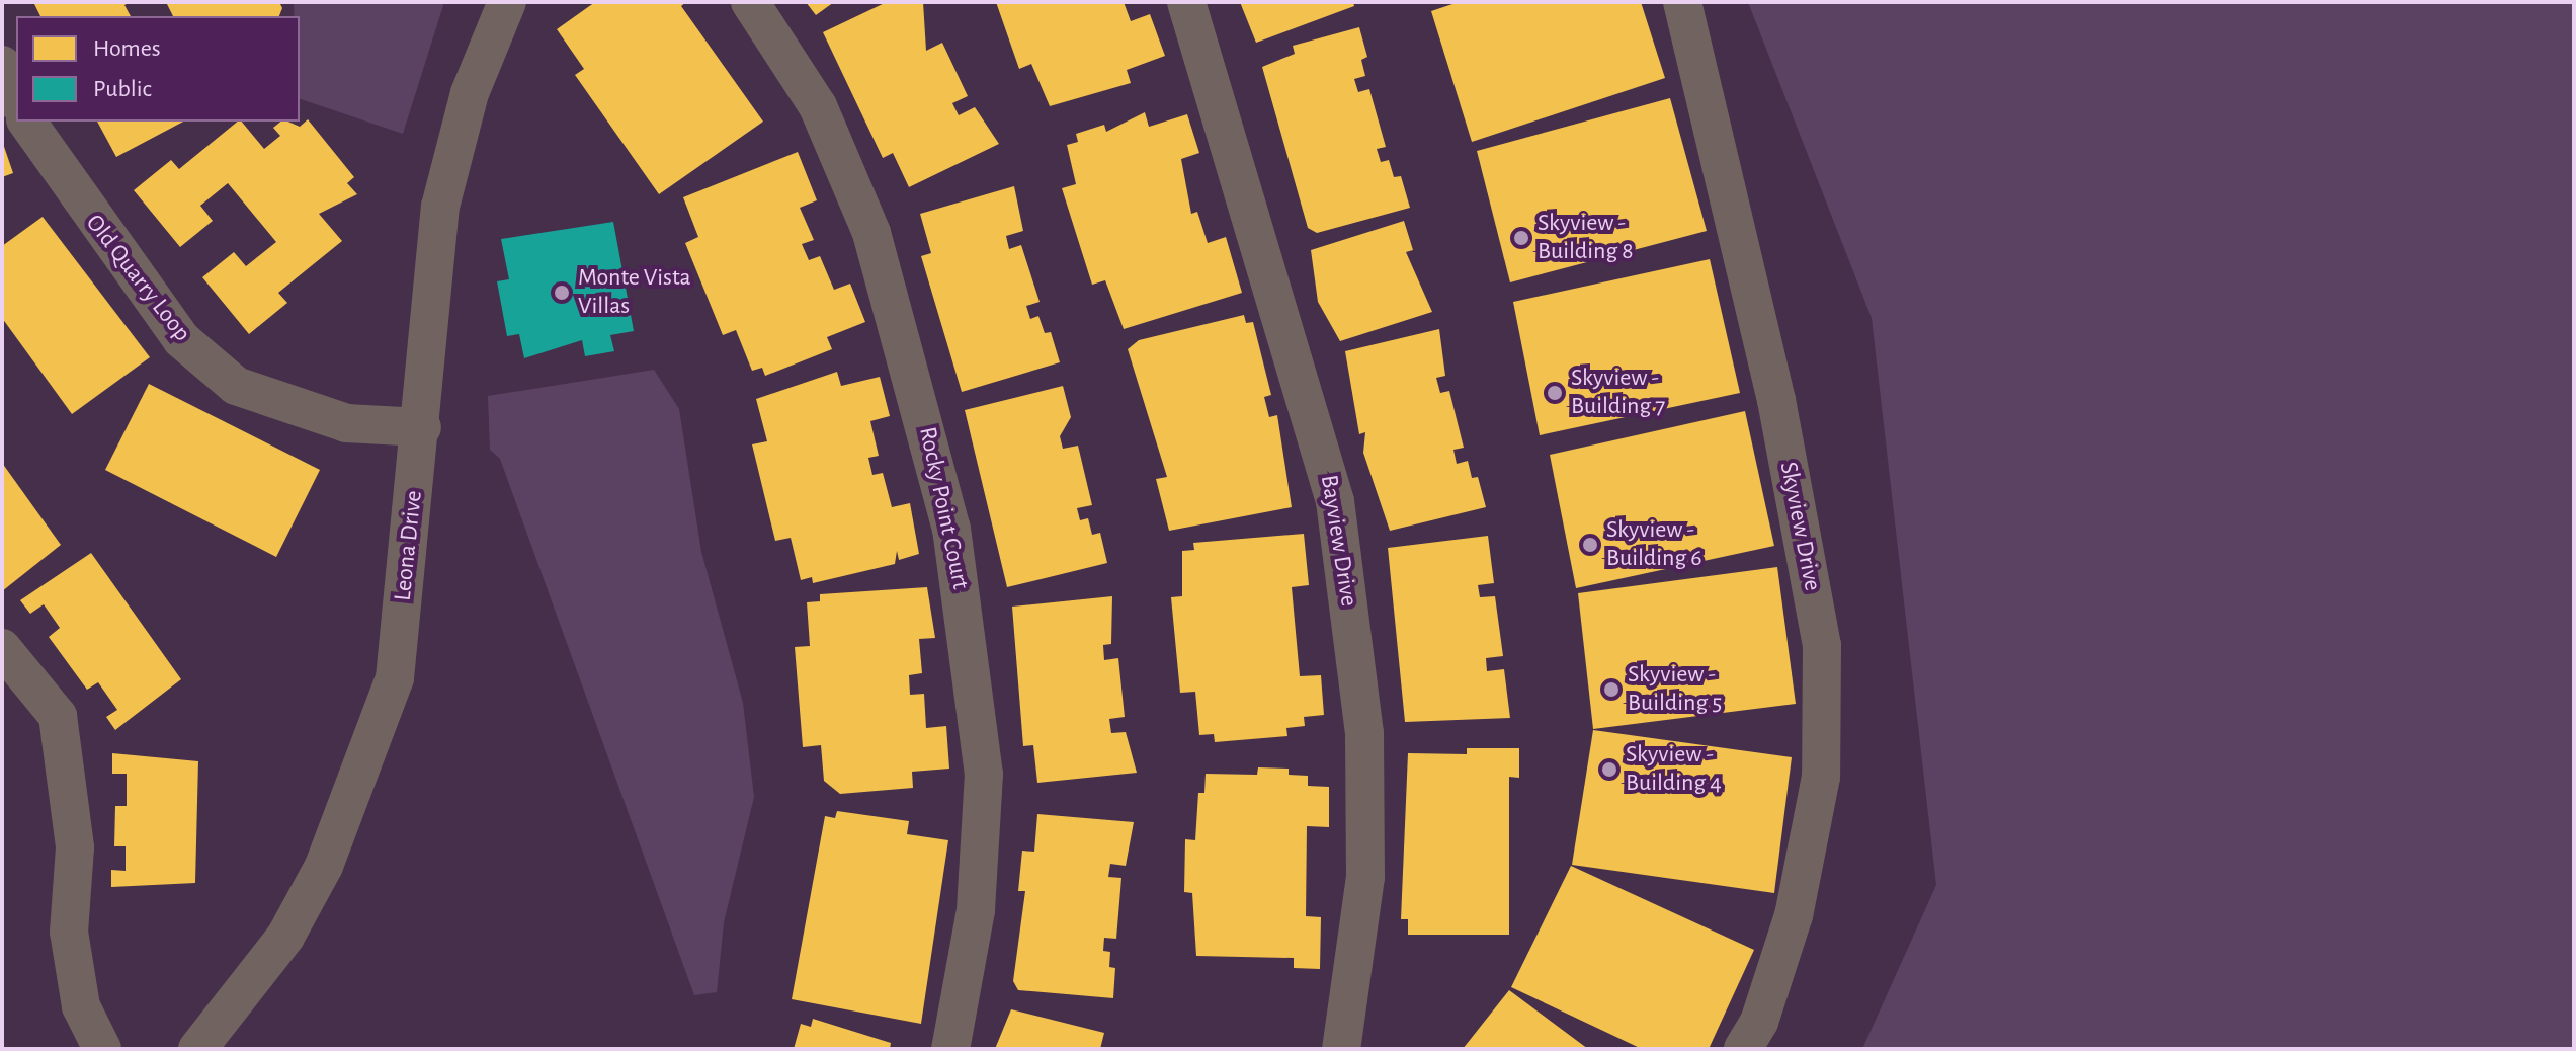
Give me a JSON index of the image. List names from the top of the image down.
{
  "streets": {
    "street": [
      "Old Quarry Loop",
      "Rocky Point Court",
      "Skyview Drive",
      "Bayview Drive",
      "Leona Drive"
    ]
  },
  "crossings": [
    ["Old Quarry Loop", "Leona Drive"]
  ],
  "places": [
    "Skyview - Building 8",
    "Monte Vista Villas",
    "Skyview - Building 7",
    "Skyview - Building 6",
    "Skyview - Building 5",
    "Skyview - Building 4"
  ],
  "legend": ["Homes", "Public"]
}
